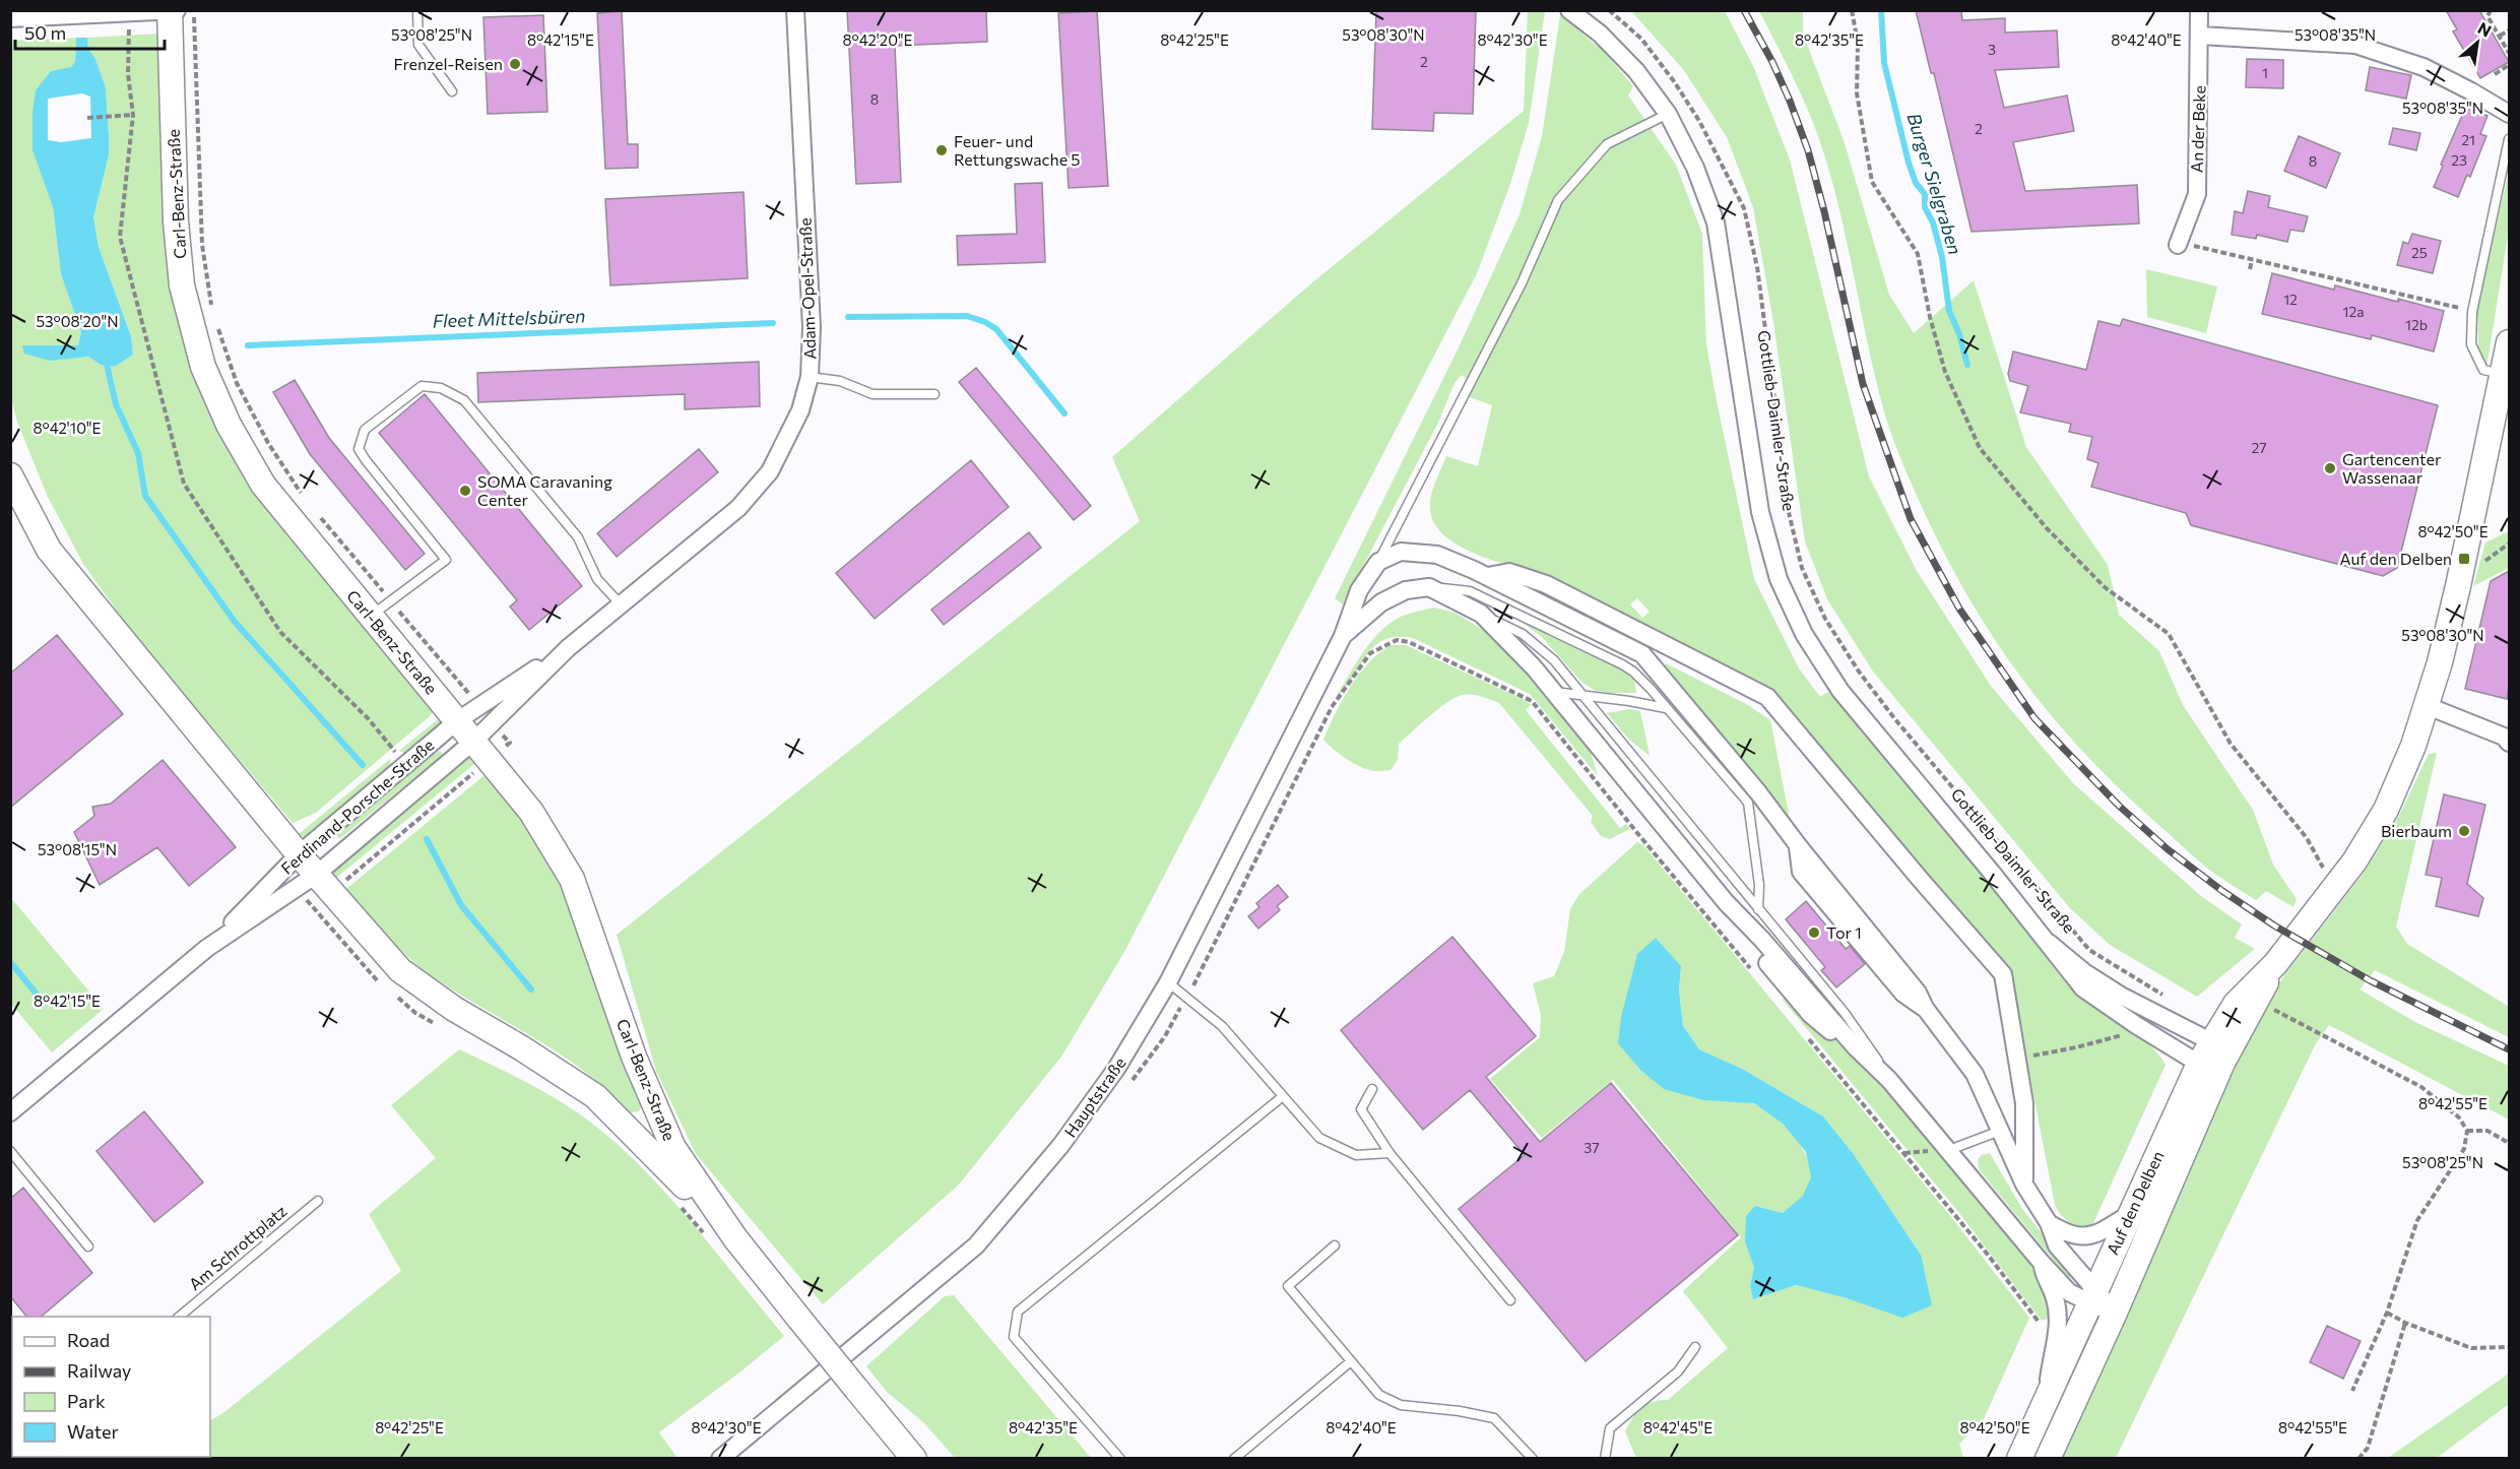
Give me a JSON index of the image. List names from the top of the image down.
{
  "streets": {
    "street": [
      "An der Beke",
      "Carl-Benz-Straße",
      "Adam-Opel-Straße",
      "Gottlieb-Daimler-Straße",
      "Ferdinand-Porsche-Straße",
      "Hauptstraße",
      "Auf den Delben"
    ],
    "lane": ["Am Schrottplatz"]
  },
  "crossings": [
    ["Carl-Benz-Straße", "Adam-Opel-Straße"],
    ["Carl-Benz-Straße", "Ferdinand-Porsche-Straße"],
    ["Adam-Opel-Straße", "Ferdinand-Porsche-Straße"],
    ["Gottlieb-Daimler-Straße", "Auf den Delben"]
  ],
  "water": ["Burger Sielgraben", "Fleet Mittelsbüren"],
  "places": {
    "other": [
      "Frenzel-Reisen",
      "Feuer- und Rettungswache 5",
      "Gartencenter Wassenaar",
      "SOMA Caravaning Center",
      "Bierbaum",
      "Tor 1"
    ],
    "transit": ["Auf den Delben"]
  },
  "house_numbers": [
    "3",
    "2",
    "1",
    "8",
    "2",
    "21",
    "23",
    "8",
    "25",
    "12",
    "12a",
    "12b",
    "27",
    "37"
  ],
  "legend": [
    "Road",
    "Railway",
    "Park",
    "Water"
  ],
  "scale_bar": "50 m",
  "north": "top right",
  "coordinates": [
    "53°08'25\"N",
    "53°08'30\"N",
    "53°08'35\"N",
    "8°42'15\"E",
    "8°42'20\"E",
    "8°42'25\"E",
    "8°42'30\"E",
    "8°42'35\"E",
    "8°42'40\"E",
    "53°08'20\"N",
    "8°42'10\"E",
    "8°42'50\"E",
    "53°08'15\"N",
    "8°42'55\"E",
    "8°42'45\"E"
  ]
}
